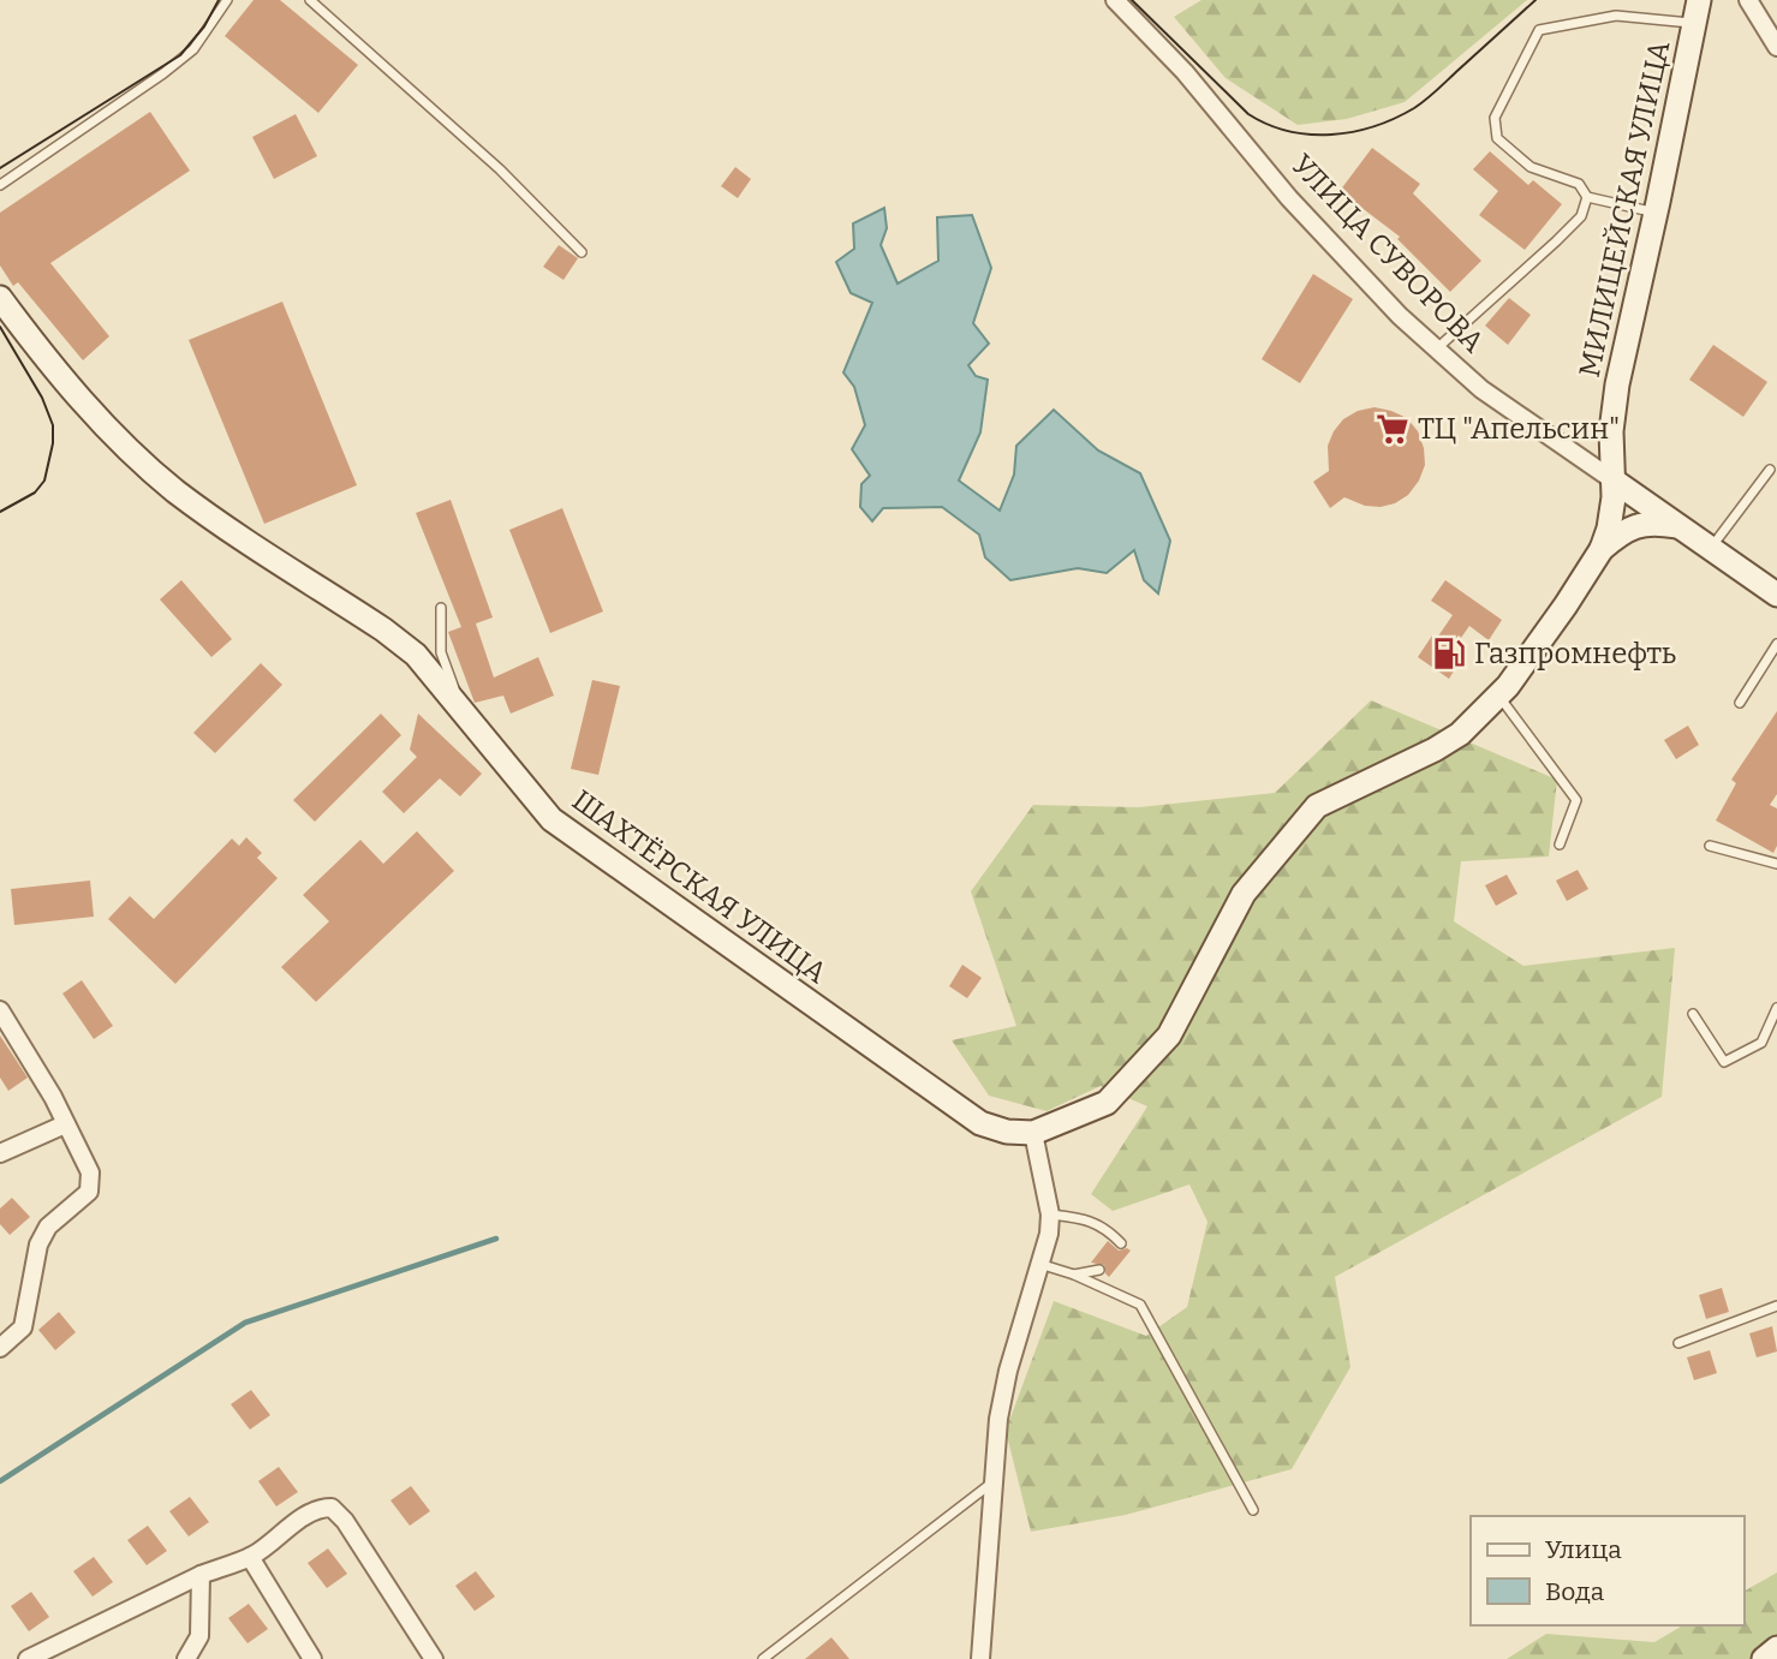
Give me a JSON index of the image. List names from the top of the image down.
{
  "streets": {
    "main road": ["МИЛИЦЕЙСКАЯ УЛИЦА", "УЛИЦА СУВОРОВА", "ШАХТЁРСКАЯ УЛИЦА"]
  },
  "crossings": [
    ["МИЛИЦЕЙСКАЯ УЛИЦА", "УЛИЦА СУВОРОВА"]
  ],
  "places": {
    "supermarket": ["ТЦ \"Апельсин\""],
    "fuel station": ["Газпромнефть"]
  },
  "legend": ["Улица", "Вода"]
}
